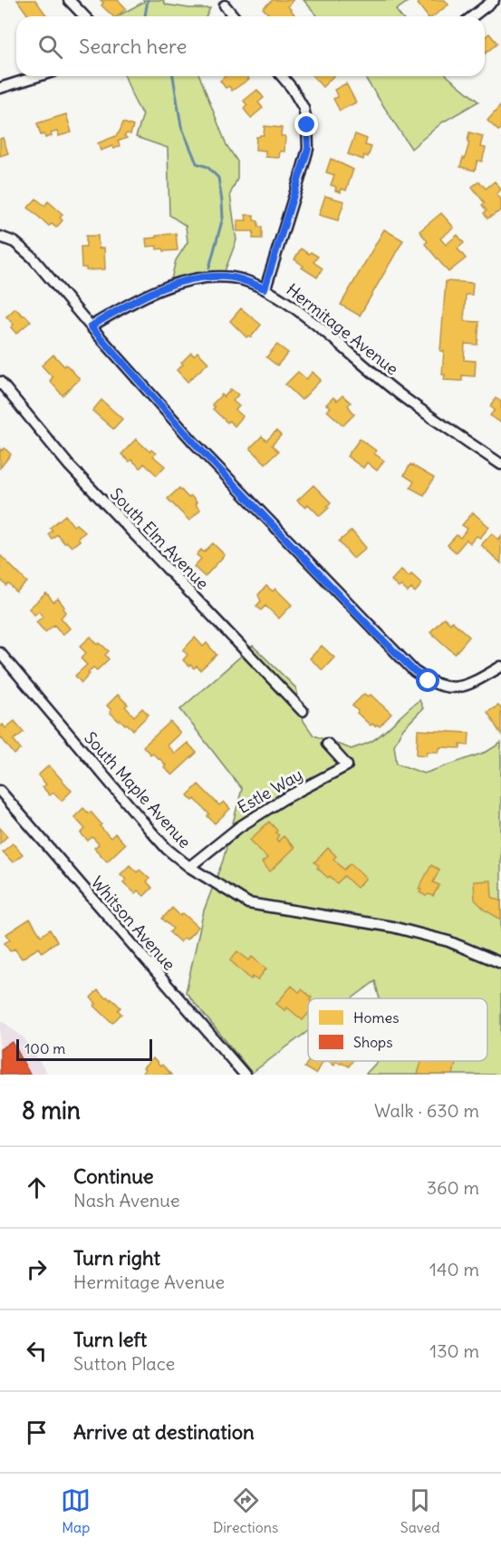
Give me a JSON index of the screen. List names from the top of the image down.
{
  "streets": {
    "street": [
      "Hermitage Avenue",
      "South Elm Avenue",
      "South Maple Avenue",
      "Estle Way",
      "Whitson Avenue"
    ]
  },
  "crossings": [
    ["South Maple Avenue", "Estle Way"]
  ],
  "legend": ["Homes", "Shops"],
  "scale_bar": "100 m",
  "page": {
    "search": "Search here",
    "scale": "100 m",
    "heading": ["8 min", "Walk · 630 m"],
    "list": [
      ["Continue", "Nash Avenue", "360 m"],
      ["Turn right", "Hermitage Avenue", "140 m"],
      ["Turn left", "Sutton Place", "130 m"],
      "Arrive at destination"
    ],
    "nav": ["Map", "Directions", "Saved"]
  }
}
